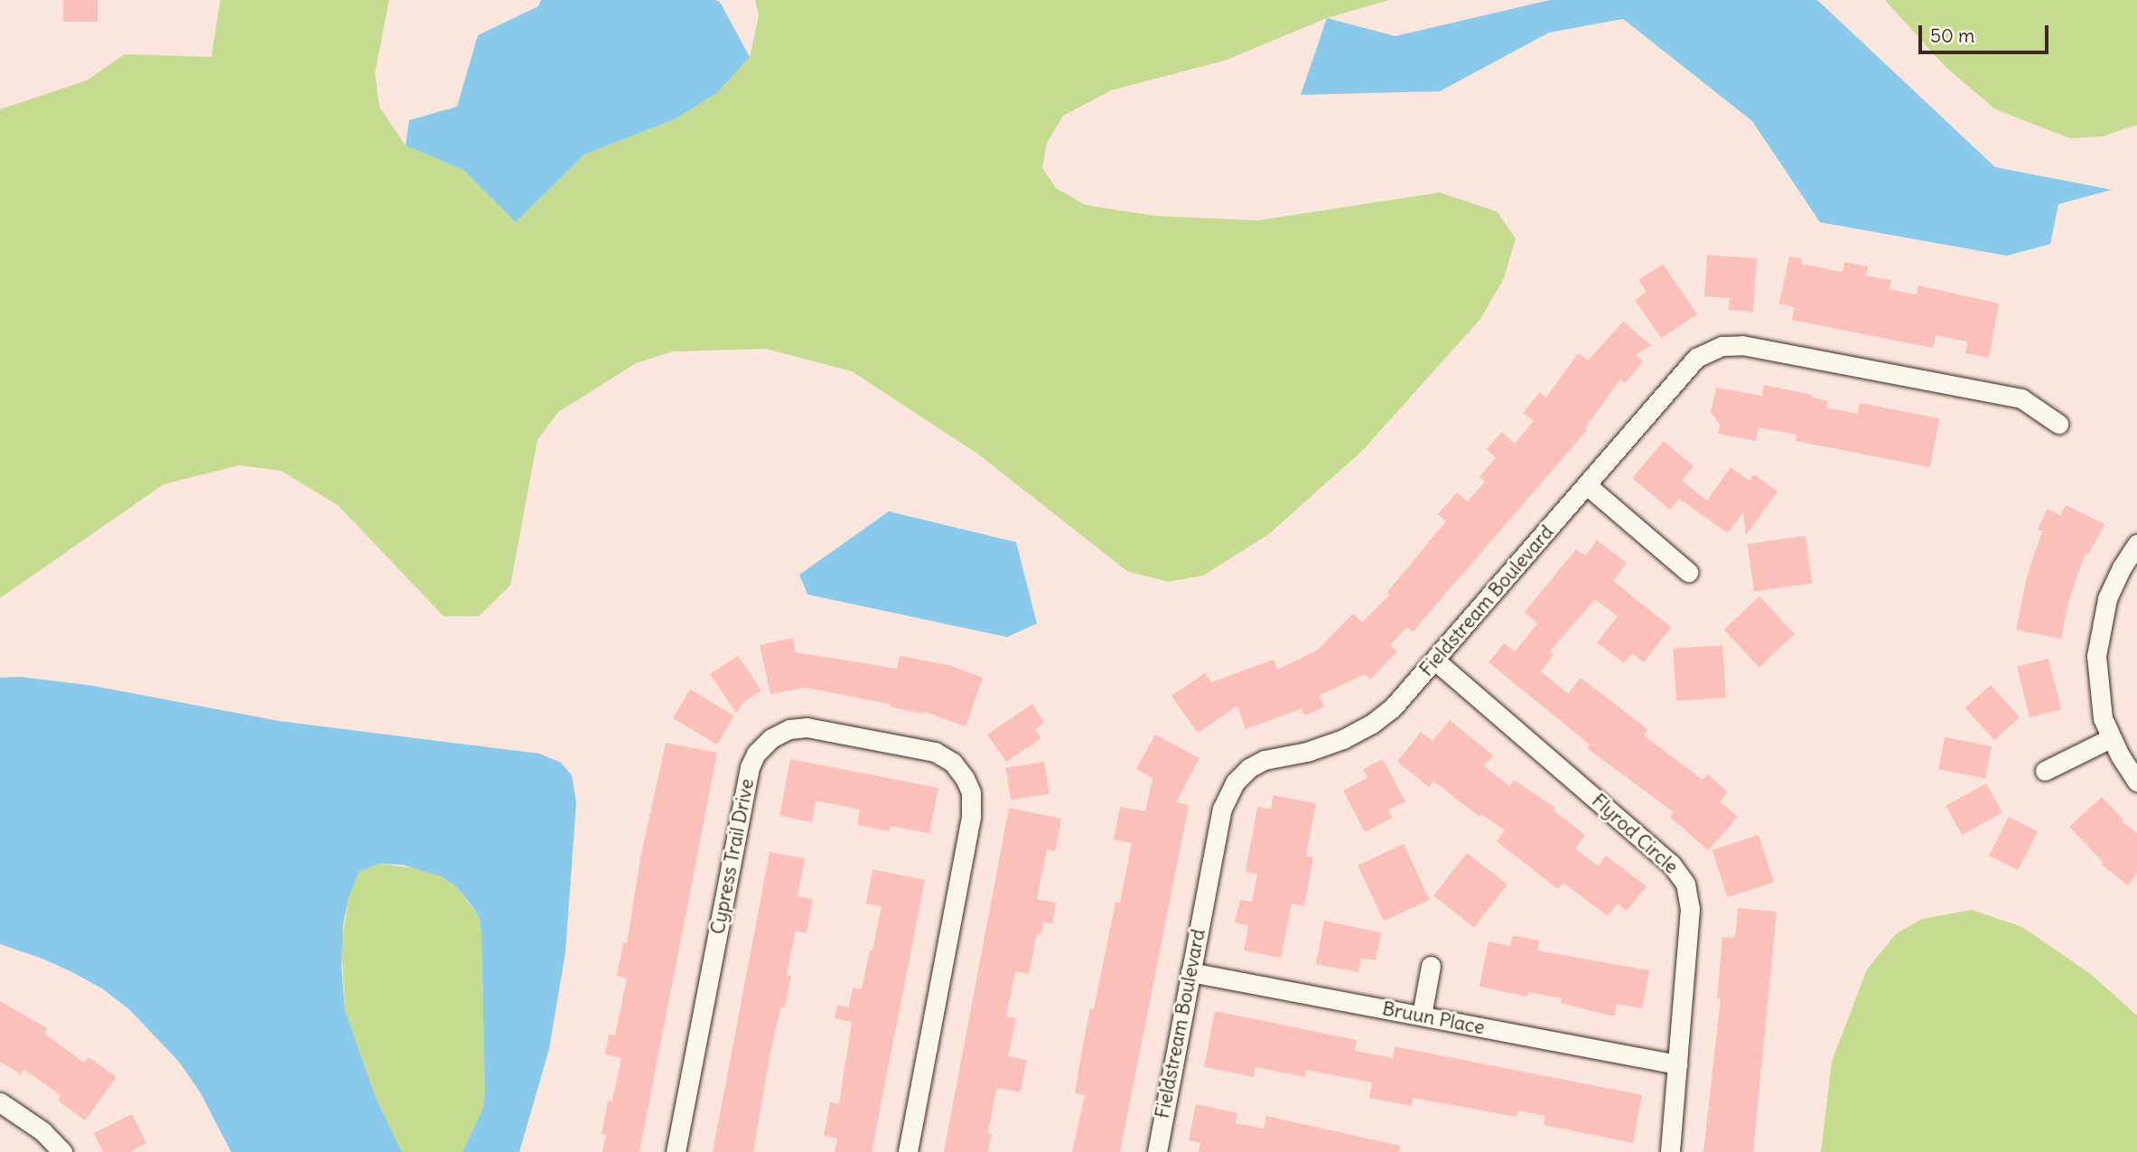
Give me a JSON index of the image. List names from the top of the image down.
{
  "streets": {
    "street": [
      "Fieldstream Boulevard",
      "Flyrod Circle",
      "Cypress Trail Drive",
      "Bruun Place"
    ]
  },
  "crossings": [
    ["Fieldstream Boulevard", "Flyrod Circle"],
    ["Fieldstream Boulevard", "Bruun Place"],
    ["Flyrod Circle", "Bruun Place"]
  ],
  "scale_bar": "50 m"
}
